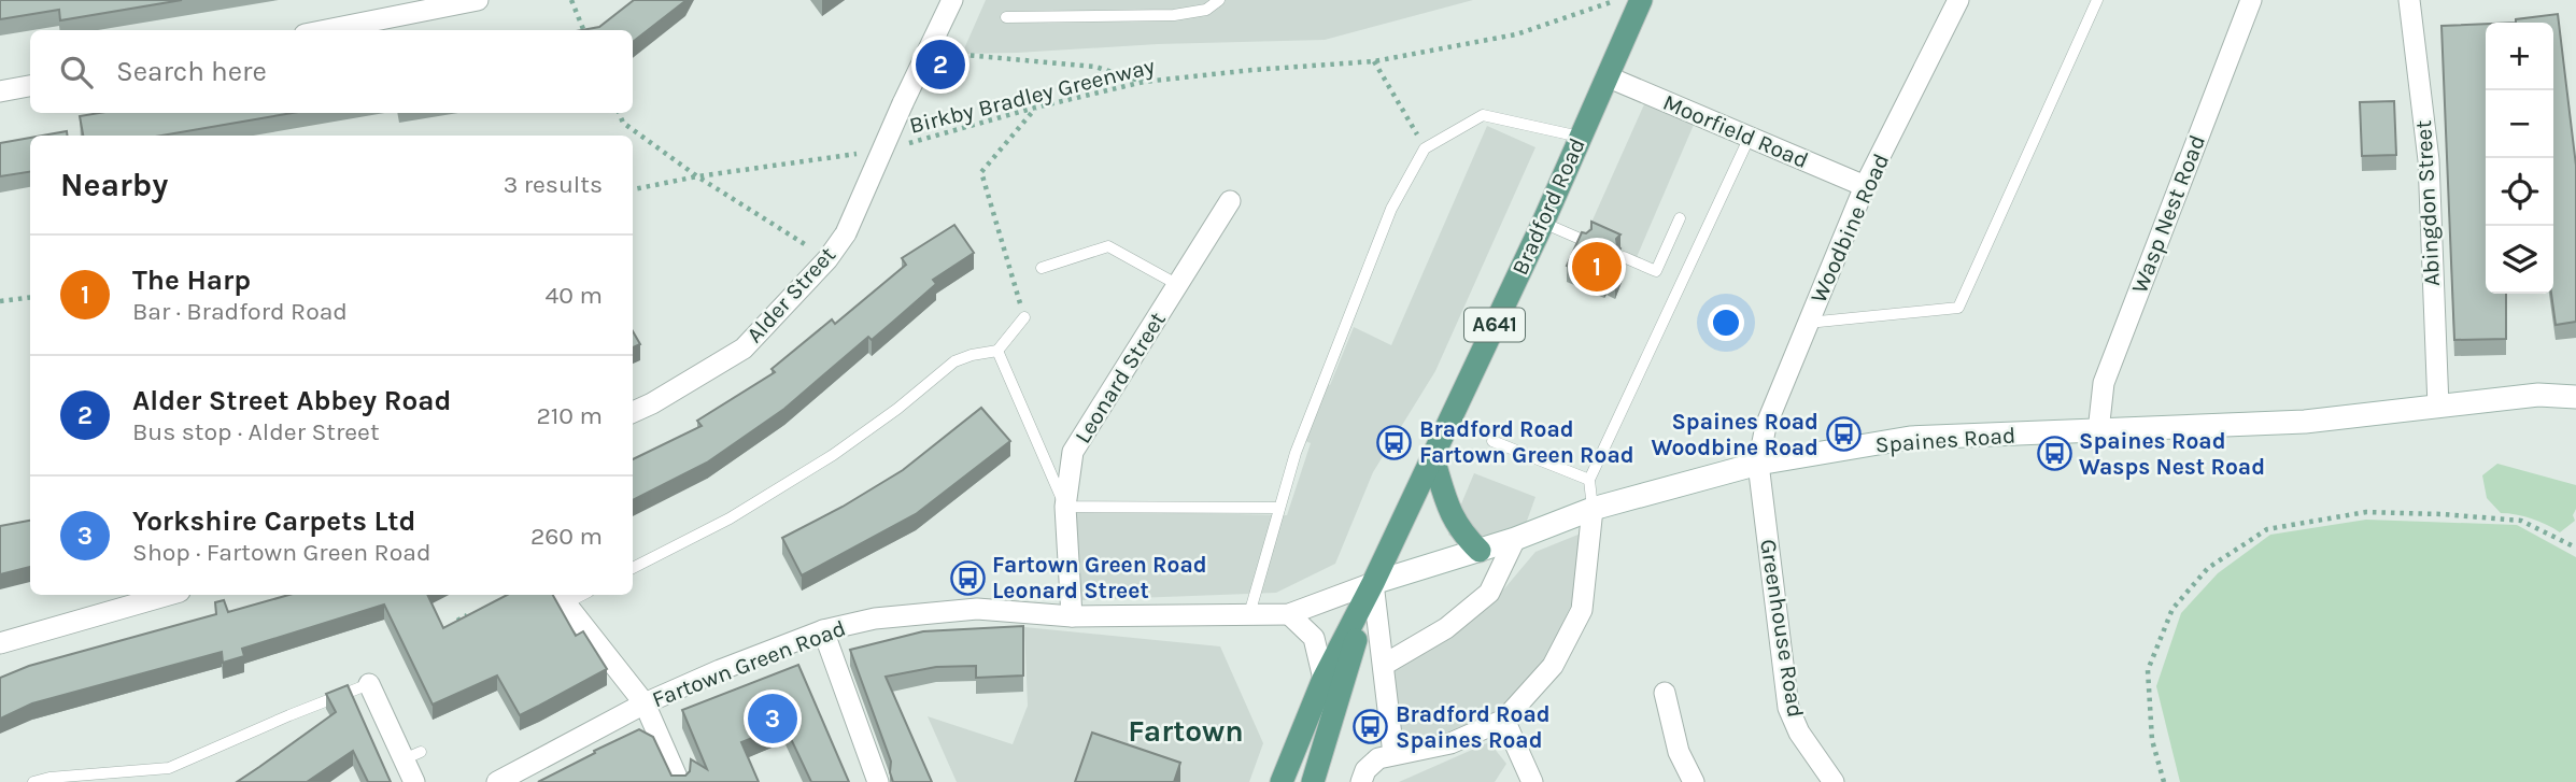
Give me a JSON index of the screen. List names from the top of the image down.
{
  "streets": {
    "main road": ["Bradford Road", "A641"],
    "street": [
      "Moorfield Road",
      "Abingdon Street",
      "Wasp Nest Road",
      "Woodbine Road",
      "Alder Street",
      "Leonard Street",
      "Spaines Road",
      "Greenhouse Road",
      "Fartown Green Road"
    ],
    "path": ["Birkby Bradley Greenway"]
  },
  "crossings": [
    ["Moorfield Road", "Bradford Road"],
    ["Moorfield Road", "Woodbine Road"],
    ["Abingdon Street", "Spaines Road"],
    ["Bradford Road", "A641"],
    ["Bradford Road", "Spaines Road"],
    ["Bradford Road", "Fartown Green Road"],
    ["Wasp Nest Road", "Spaines Road"],
    ["Woodbine Road", "Spaines Road"],
    ["Woodbine Road", "Greenhouse Road"],
    ["A641", "Spaines Road"],
    ["A641", "Fartown Green Road"],
    ["Leonard Street", "Fartown Green Road"],
    ["Spaines Road", "Greenhouse Road"],
    ["Spaines Road", "Fartown Green Road"]
  ],
  "districts": ["Fartown"],
  "places": {
    "bus stop": [
      "Spaines Road Woodbine Road",
      "Bradford Road Fartown Green Road",
      "Spaines Road Wasps Nest Road",
      "Fartown Green Road Leonard Street",
      "Bradford Road Spaines Road"
    ]
  },
  "page": {
    "map_buttons": ["+", "−"],
    "search": "Search here",
    "pins": ["2", "1", "3"],
    "heading": ["Nearby", "3 results"],
    "list": [
      {
        "mark": "1",
        "name": "The Harp",
        "note": "Bar · Bradford Road",
        "value": "40 m"
      },
      {
        "mark": "2",
        "name": "Alder Street Abbey Road",
        "note": "Bus stop · Alder Street",
        "value": "210 m"
      },
      {
        "mark": "3",
        "name": "Yorkshire Carpets Ltd",
        "note": "Shop · Fartown Green Road",
        "value": "260 m"
      }
    ]
  }
}
